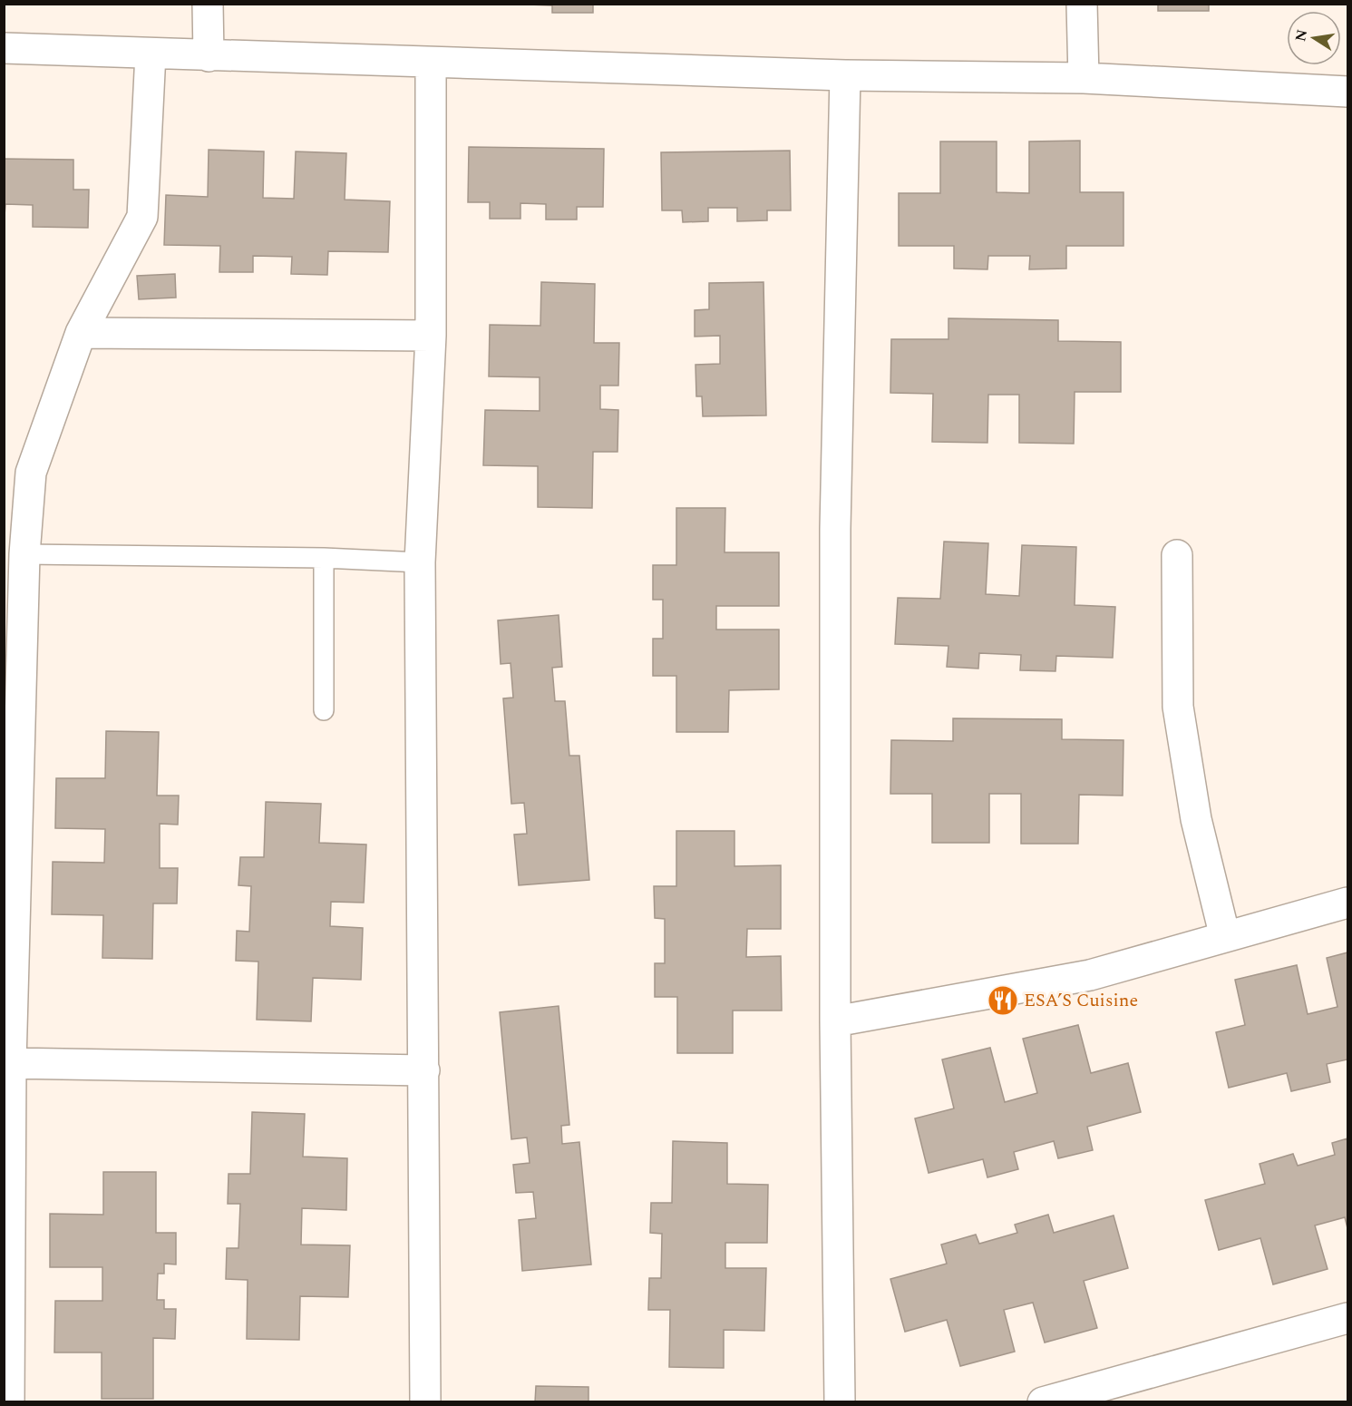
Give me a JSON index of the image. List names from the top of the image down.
{
  "places": {
    "restaurant": ["ESA’S Cuisine"]
  },
  "north": "left"
}
